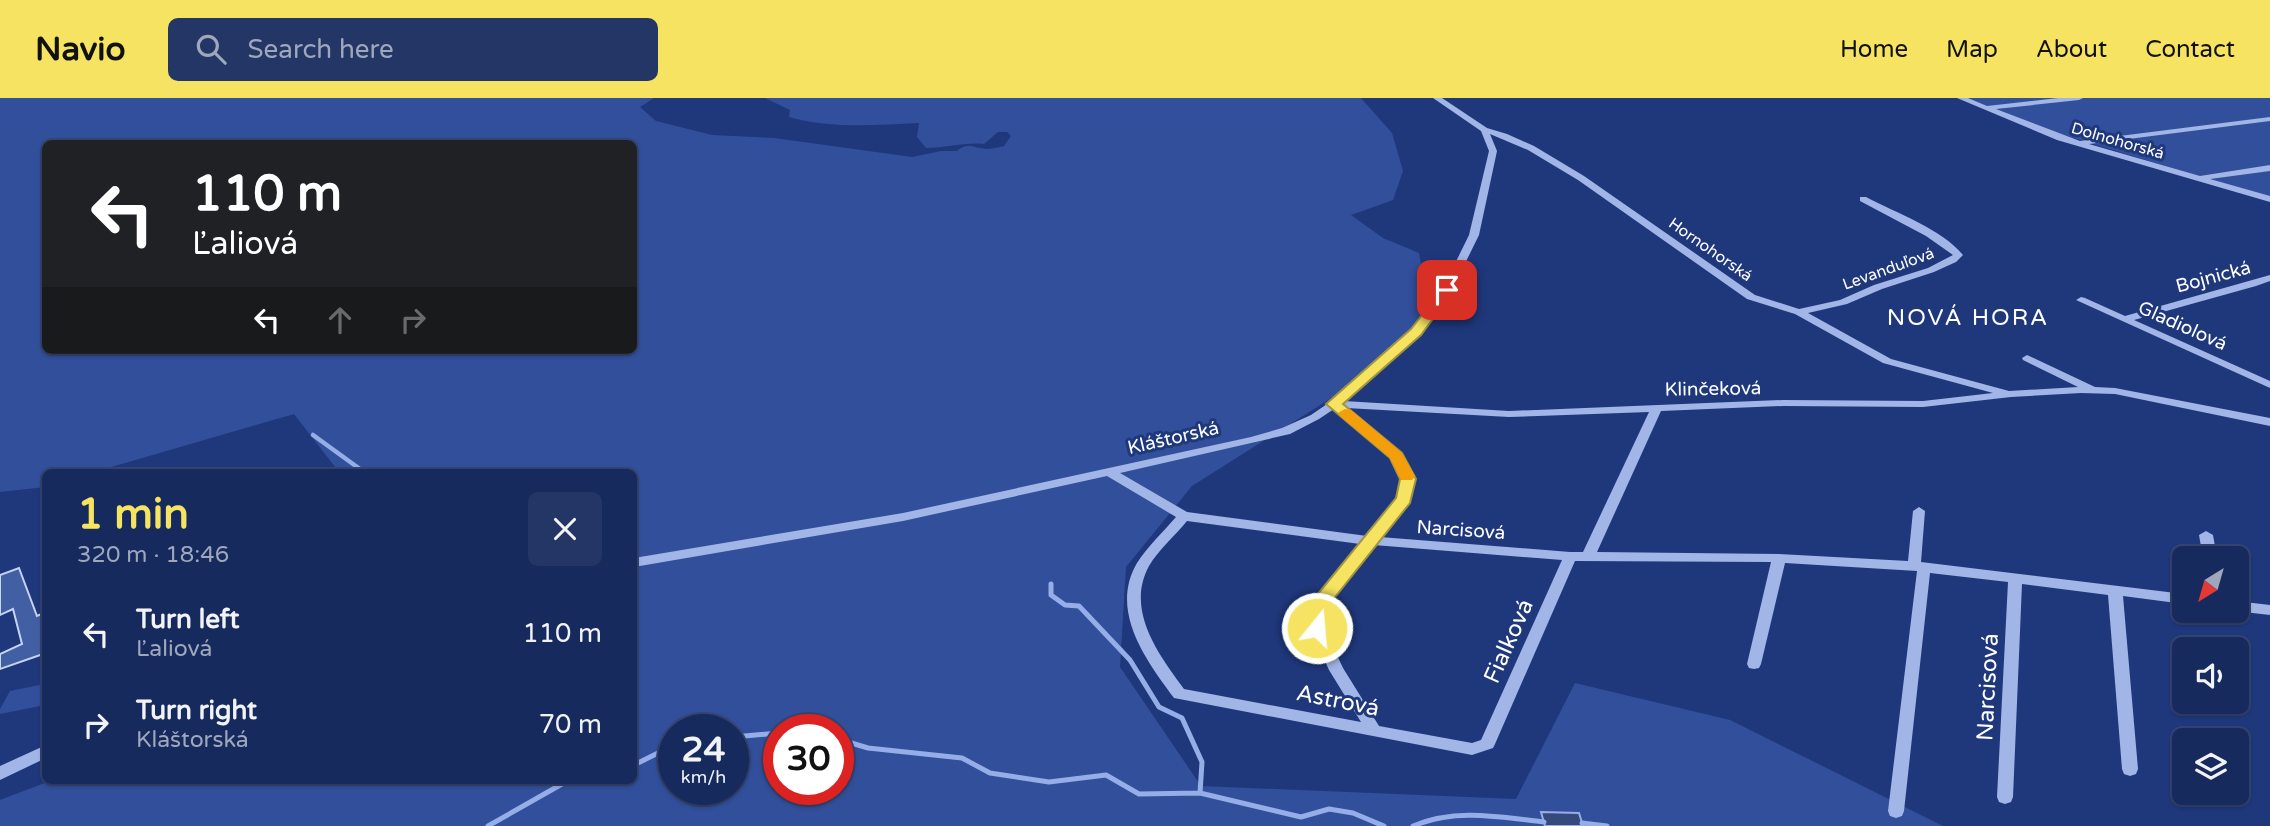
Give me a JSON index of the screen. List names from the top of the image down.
{
  "streets": {
    "street": [
      "Dolnohorská",
      "Hornohorská",
      "Levanduľová",
      "Bojnická",
      "Gladiolová",
      "Klinčeková",
      "Kláštorská",
      "Narcisová",
      "Fialková",
      "Astrová"
    ]
  },
  "crossings": [
    ["Hornohorská", "Levanduľová"],
    ["Hornohorská", "Klinčeková"],
    ["Hornohorská", "Kláštorská"],
    ["Bojnická", "Gladiolová"],
    ["Klinčeková", "Kláštorská"],
    ["Kláštorská", "Narcisová"],
    ["Narcisová", "Fialková"],
    ["Narcisová", "Astrová"],
    ["Fialková", "Astrová"]
  ],
  "districts": ["NOVÁ HORA"],
  "north": "bottom left",
  "page": {
    "header": "Navio",
    "search": "Search here",
    "nav": [
      "Home",
      "Map",
      "About",
      "Contact"
    ],
    "turn": ["110 m", "Ľaliová"],
    "heading": ["1 min", "320 m · 18:46"],
    "list": [
      {
        "name": "Turn left",
        "note": "Ľaliová",
        "value": "110 m"
      },
      {
        "name": "Turn right",
        "note": "Kláštorská",
        "value": "70 m"
      }
    ],
    "speed": "24 km/h",
    "limit": "30"
  }
}
